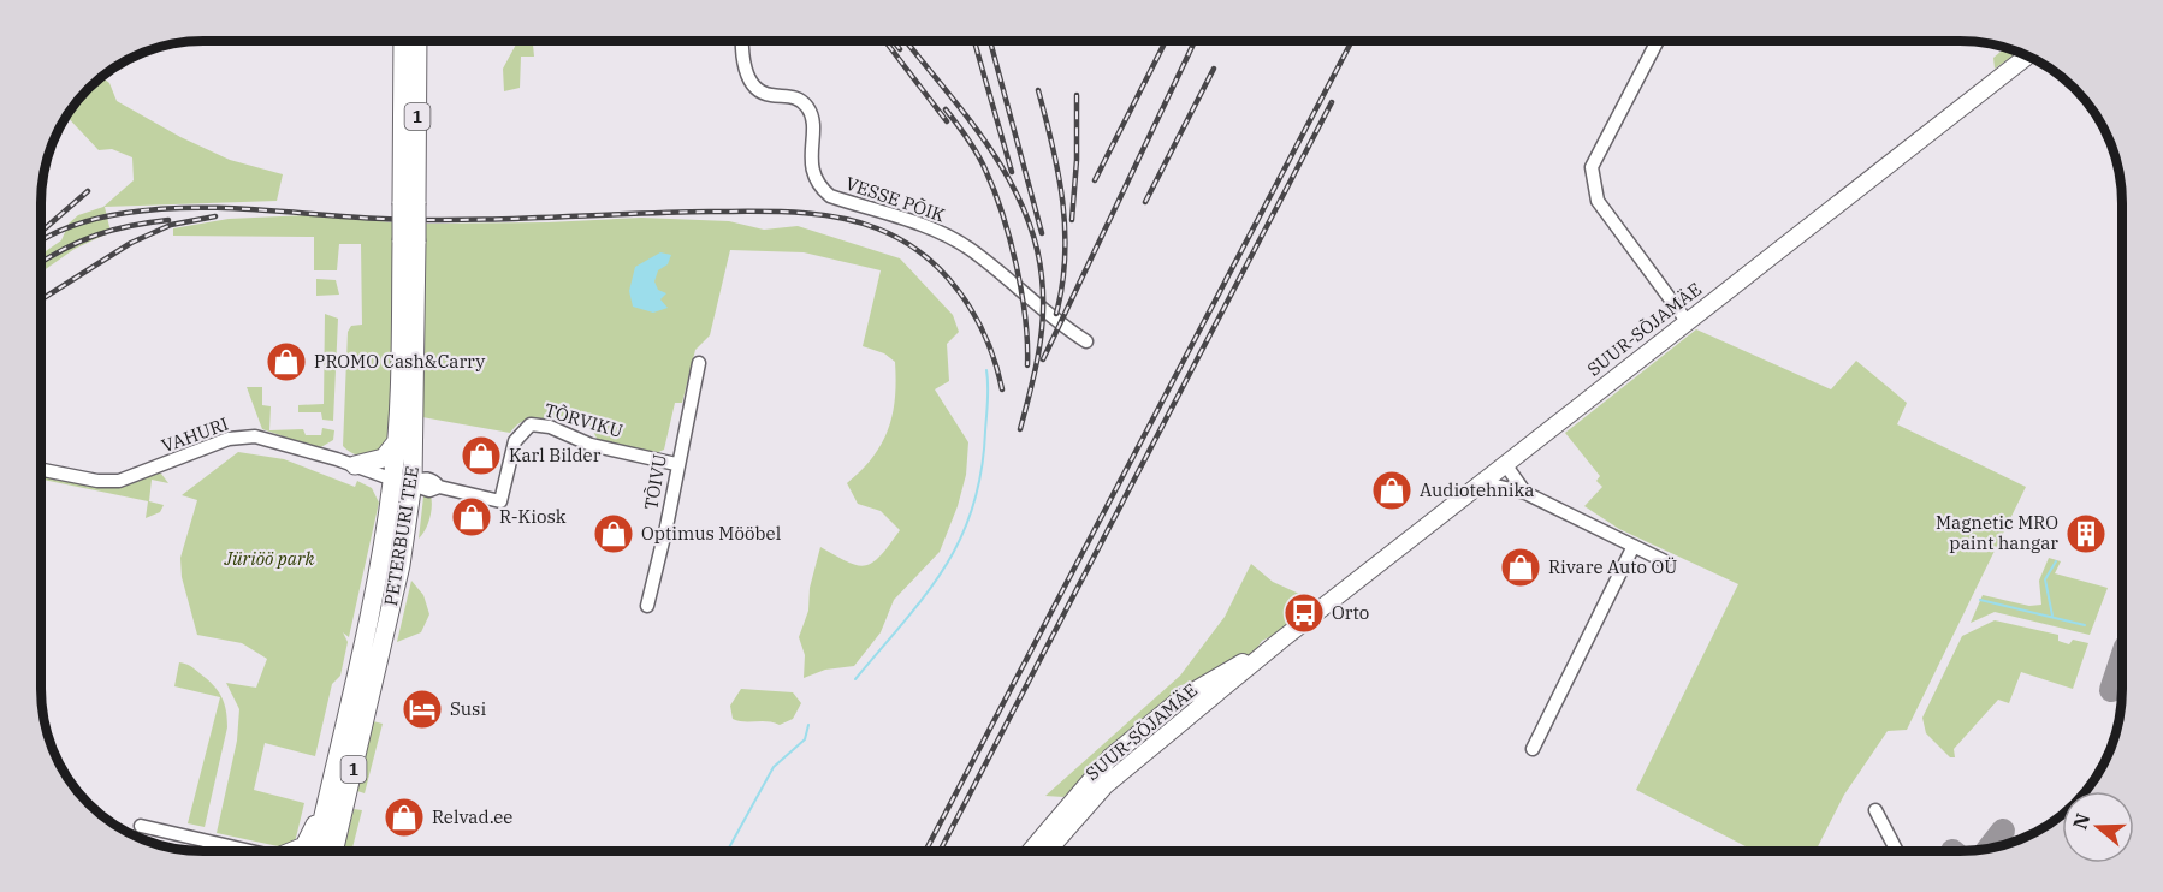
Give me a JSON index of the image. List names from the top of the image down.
{
  "streets": {
    "highway": ["1", "PETERBURI TEE"],
    "main road": ["SUUR-SÕJAMÄE"],
    "street": [
      "VESSE PÕIK",
      "TÕRVIKU",
      "VAHURI",
      "TÕIVU"
    ]
  },
  "crossings": [
    ["TÕRVIKU", "VAHURI"],
    ["TÕRVIKU", "TÕIVU"],
    ["VAHURI", "PETERBURI TEE"]
  ],
  "parks": ["Jüriöö park"],
  "places": {
    "shop": [
      "PROMO Cash&Carry",
      "Karl Bilder",
      "Audiotehnika",
      "R-Kiosk",
      "Optimus Mööbel",
      "Rivare Auto OÜ",
      "Relvad.ee"
    ],
    "building": ["Magnetic MRO paint hangar"],
    "bus stop": ["Orto"],
    "hotel": ["Susi"]
  },
  "north": "left"
}
